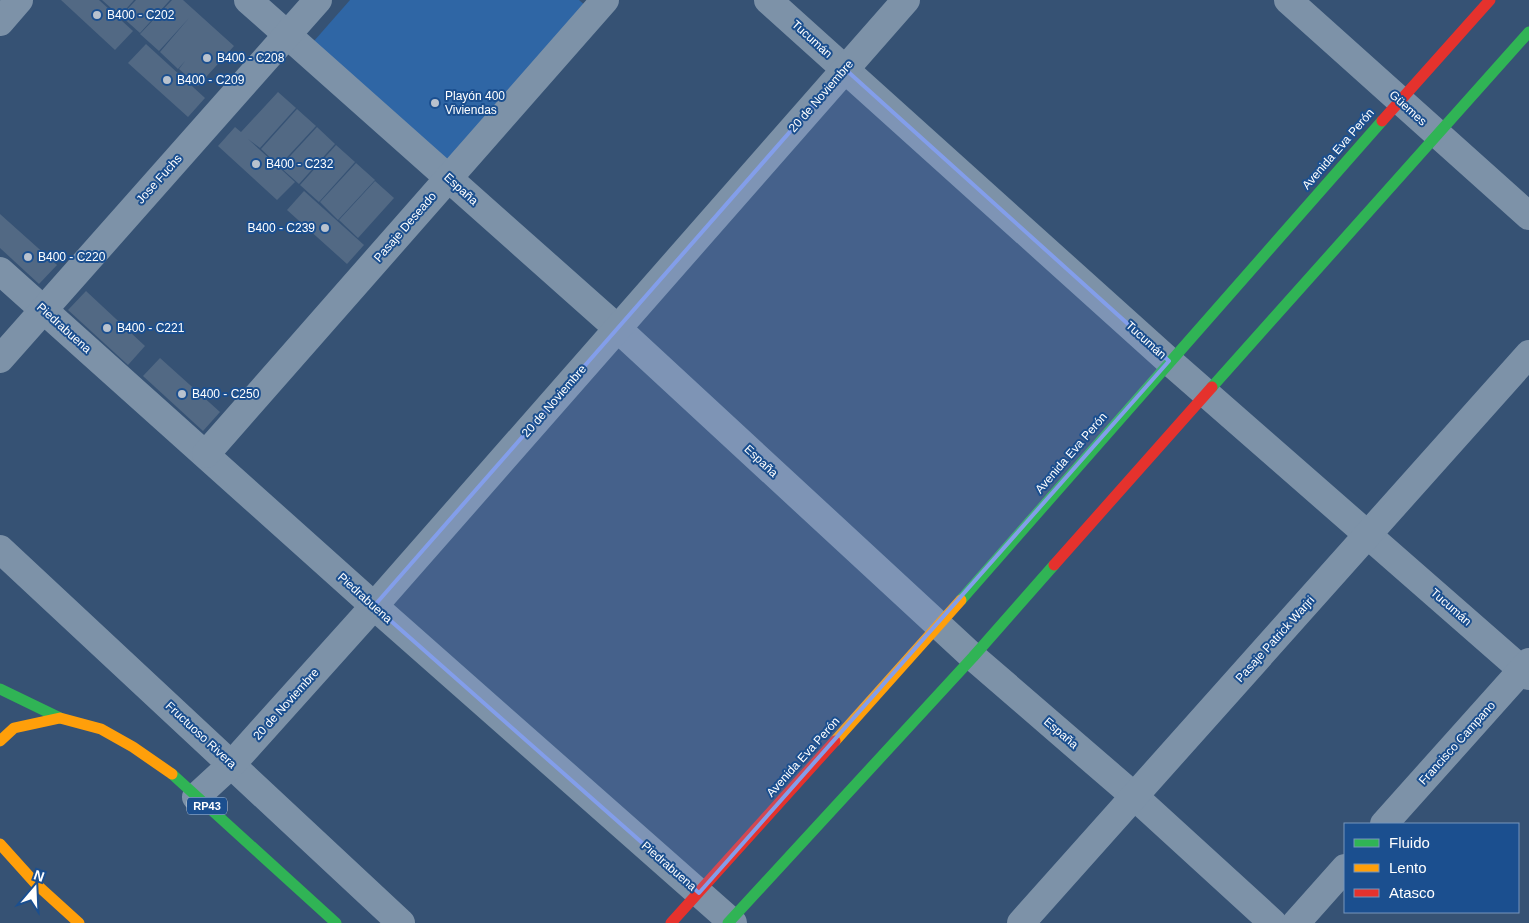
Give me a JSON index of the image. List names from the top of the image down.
{
  "streets": {
    "street": [
      "Tucumán",
      "20 de Noviembre",
      "Güemes",
      "Avenida Eva Perón",
      "Jose Fuchs",
      "España",
      "Pasaje Deseado",
      "Piedrabuena",
      "Pasaje Patrick Warjri",
      "Fructuoso Rivera",
      "Francisco Campano",
      "RP43"
    ]
  },
  "crossings": [
    ["Tucumán", "20 de Noviembre"],
    ["Tucumán", "Avenida Eva Perón"],
    ["Tucumán", "Pasaje Patrick Warjri"],
    ["Tucumán", "Francisco Campano"],
    ["20 de Noviembre", "España"],
    ["20 de Noviembre", "Piedrabuena"],
    ["20 de Noviembre", "Fructuoso Rivera"],
    ["20 de Noviembre", "RP43"],
    ["Güemes", "Avenida Eva Perón"],
    ["Avenida Eva Perón", "España"],
    ["Avenida Eva Perón", "Piedrabuena"],
    ["Jose Fuchs", "España"],
    ["Jose Fuchs", "Piedrabuena"],
    ["España", "Pasaje Deseado"],
    ["España", "Pasaje Patrick Warjri"],
    ["Pasaje Deseado", "Piedrabuena"]
  ],
  "places": [
    "B400 - C202",
    "B400 - C208",
    "B400 - C209",
    "Playón 400 Viviendas",
    "B400 - C232",
    "B400 - C239",
    "B400 - C220",
    "B400 - C221",
    "B400 - C250"
  ],
  "legend": ["Fluido", "Lento", "Atasco"],
  "north": "top"
}
